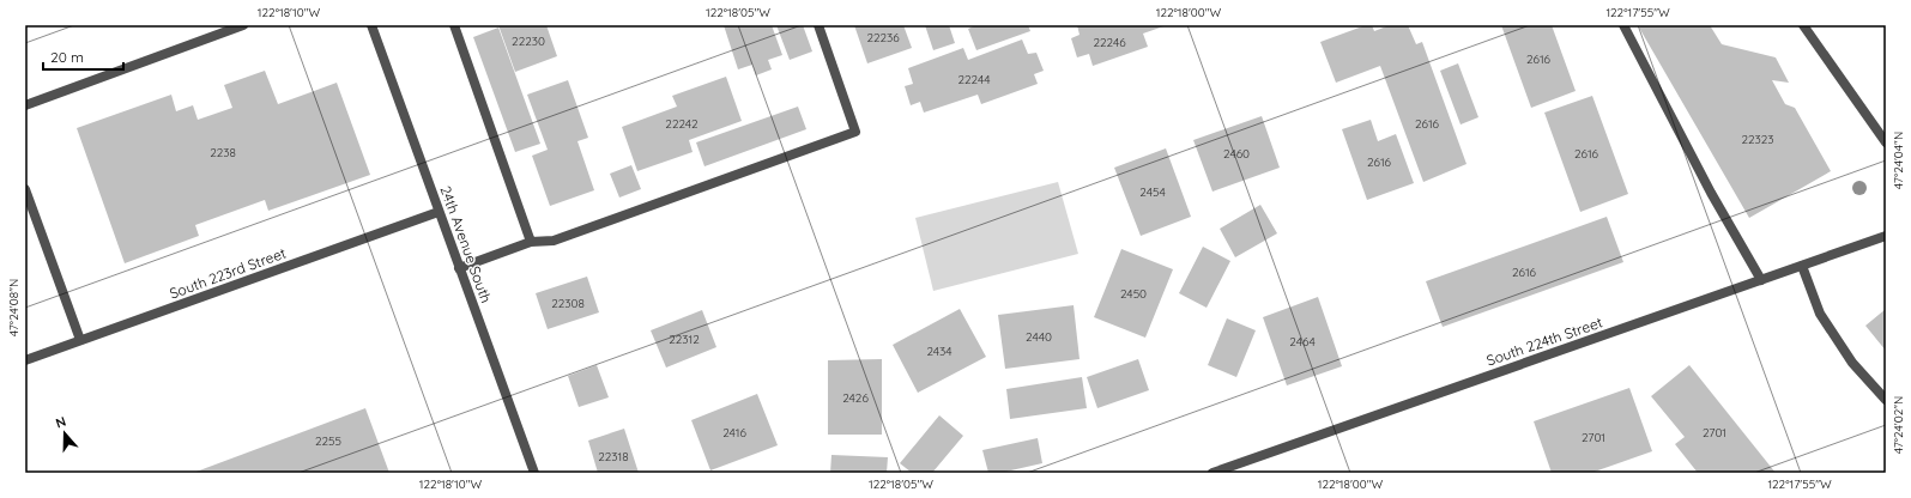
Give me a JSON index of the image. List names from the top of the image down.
{
  "streets": {
    "street": ["24th Avenue South", "South 223rd Street", "South 224th Street"]
  },
  "crossings": [
    ["24th Avenue South", "South 223rd Street"]
  ],
  "house_numbers": [
    "22236",
    "22230",
    "22246",
    "2616",
    "22244",
    "22242",
    "2616",
    "22323",
    "2238",
    "2460",
    "2616",
    "2616",
    "2454",
    "2616",
    "2450",
    "22308",
    "2440",
    "22312",
    "2464",
    "2434",
    "2426",
    "2416",
    "2701",
    "2701",
    "2255",
    "22318"
  ],
  "scale_bar": "20 m",
  "north": "top",
  "coordinates": [
    "122°18'10\"W",
    "122°18'05\"W",
    "122°18'00\"W",
    "122°17'55\"W",
    "47°24'04\"N",
    "47°24'08\"N",
    "47°24'02\"N"
  ]
}
